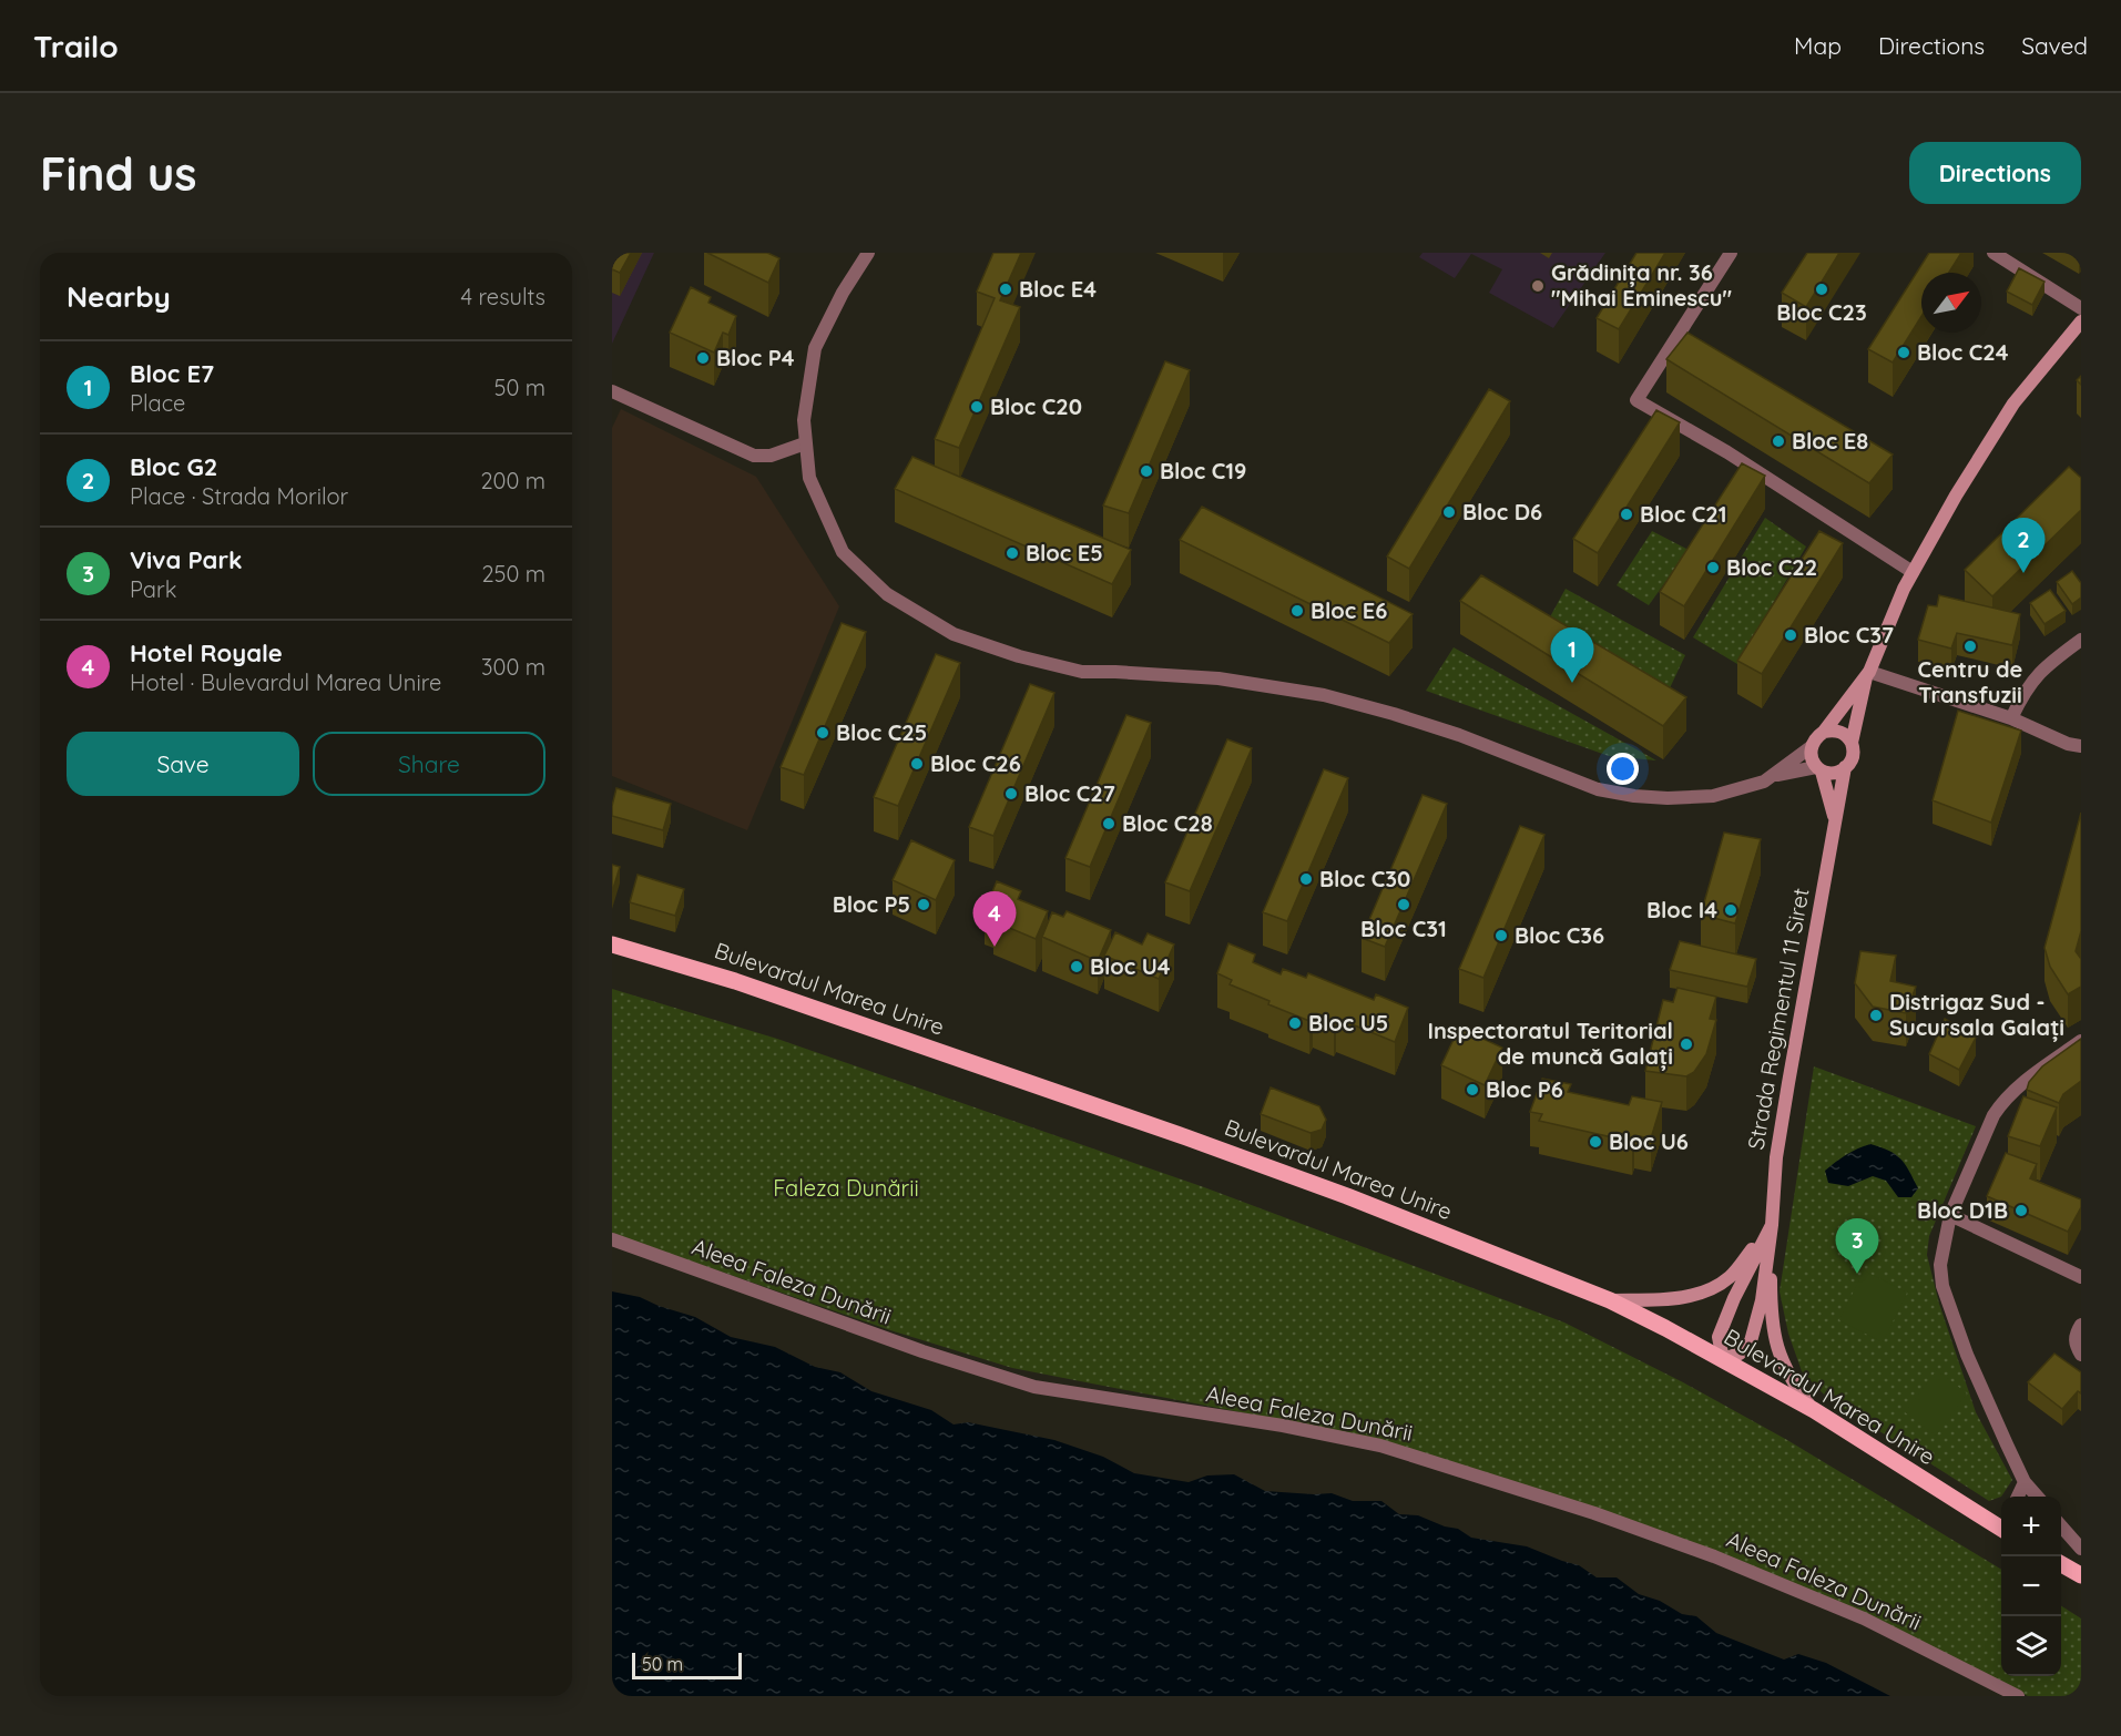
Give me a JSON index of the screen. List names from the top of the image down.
{
  "streets": {
    "main road": ["Bulevardul Marea Unire", "Strada Regimentul 11 Siret"],
    "street": ["Aleea Faleza Dunării"]
  },
  "parks": ["Faleza Dunării"],
  "places": [
    "Grădinița nr. 36 \"Mihai Eminescu\"",
    "Bloc E4",
    "Bloc C23",
    "Bloc C24",
    "Bloc P4",
    "Bloc C20",
    "Bloc E8",
    "Bloc C19",
    "Bloc D6",
    "Bloc C21",
    "Bloc E5",
    "Bloc C22",
    "Bloc E6",
    "Bloc C37",
    "Centru de Transfuzii",
    "Bloc C25",
    "Bloc C26",
    "Bloc C27",
    "Bloc C28",
    "Bloc C30",
    "Bloc P5",
    "Bloc C31",
    "Bloc I4",
    "Bloc C36",
    "Bloc U4",
    "Distrigaz Sud - Sucursala Galați",
    "Bloc U5",
    "Inspectoratul Teritorial de muncă Galați",
    "Bloc P6",
    "Bloc U6",
    "Bloc D1B"
  ],
  "scale_bar": "50 m",
  "north": "top right",
  "page": {
    "header": "Trailo",
    "nav": ["Map", "Directions", "Saved"],
    "buttons": [
      "Directions",
      ["Save", "Share"]
    ],
    "title": "Find us",
    "heading": ["Nearby", "4 results"],
    "list": [
      {
        "mark": "1",
        "name": "Bloc E7",
        "note": "Place",
        "value": "50 m"
      },
      {
        "mark": "2",
        "name": "Bloc G2",
        "note": "Place · Strada Morilor",
        "value": "200 m"
      },
      {
        "mark": "3",
        "name": "Viva Park",
        "note": "Park",
        "value": "250 m"
      },
      {
        "mark": "4",
        "name": "Hotel Royale",
        "note": "Hotel · Bulevardul Marea Unire",
        "value": "300 m"
      }
    ],
    "pins": [
      "2",
      "1",
      "4",
      "3"
    ],
    "map_buttons": ["+", "−"],
    "scale": "50 m"
  }
}
